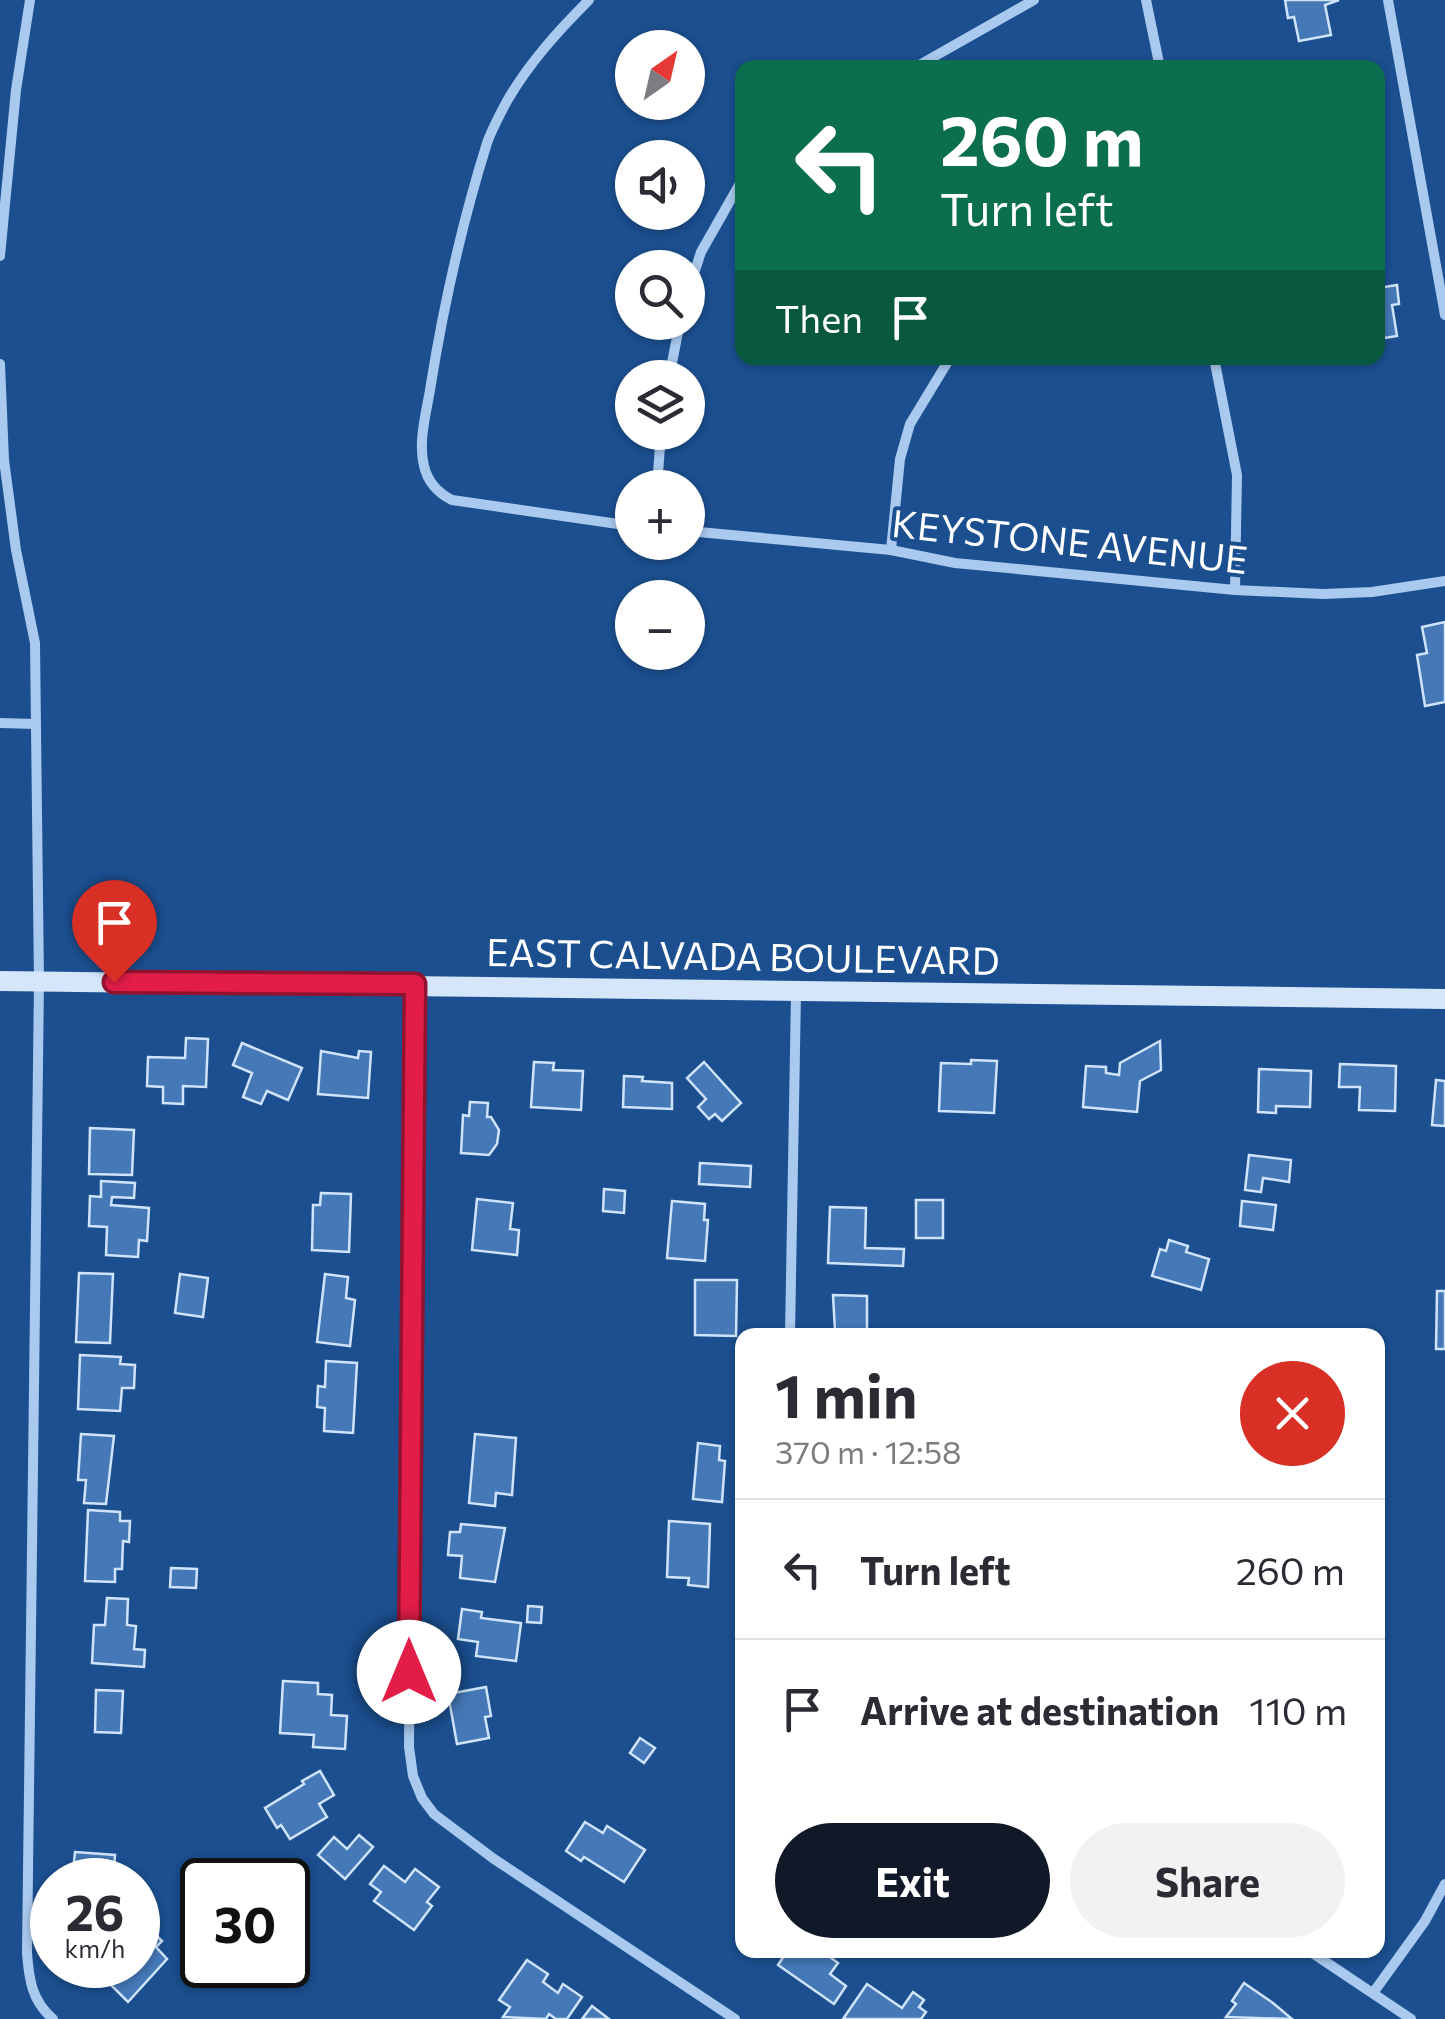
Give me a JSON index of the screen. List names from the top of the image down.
{
  "streets": {
    "main road": ["EAST CALVADA BOULEVARD"],
    "street": ["KEYSTONE AVENUE"]
  },
  "north": "top right",
  "page": {
    "map_buttons": ["+", "−"],
    "turn": ["260 m", "Turn left"],
    "then": "Then",
    "heading": ["1 min", "370 m · 12:58"],
    "list": [
      {
        "name": "Turn left",
        "value": "260 m"
      },
      {
        "name": "Arrive at destination",
        "value": "110 m"
      }
    ],
    "buttons": ["Exit", "Share"],
    "speed": "26 km/h",
    "limit": "30"
  }
}
